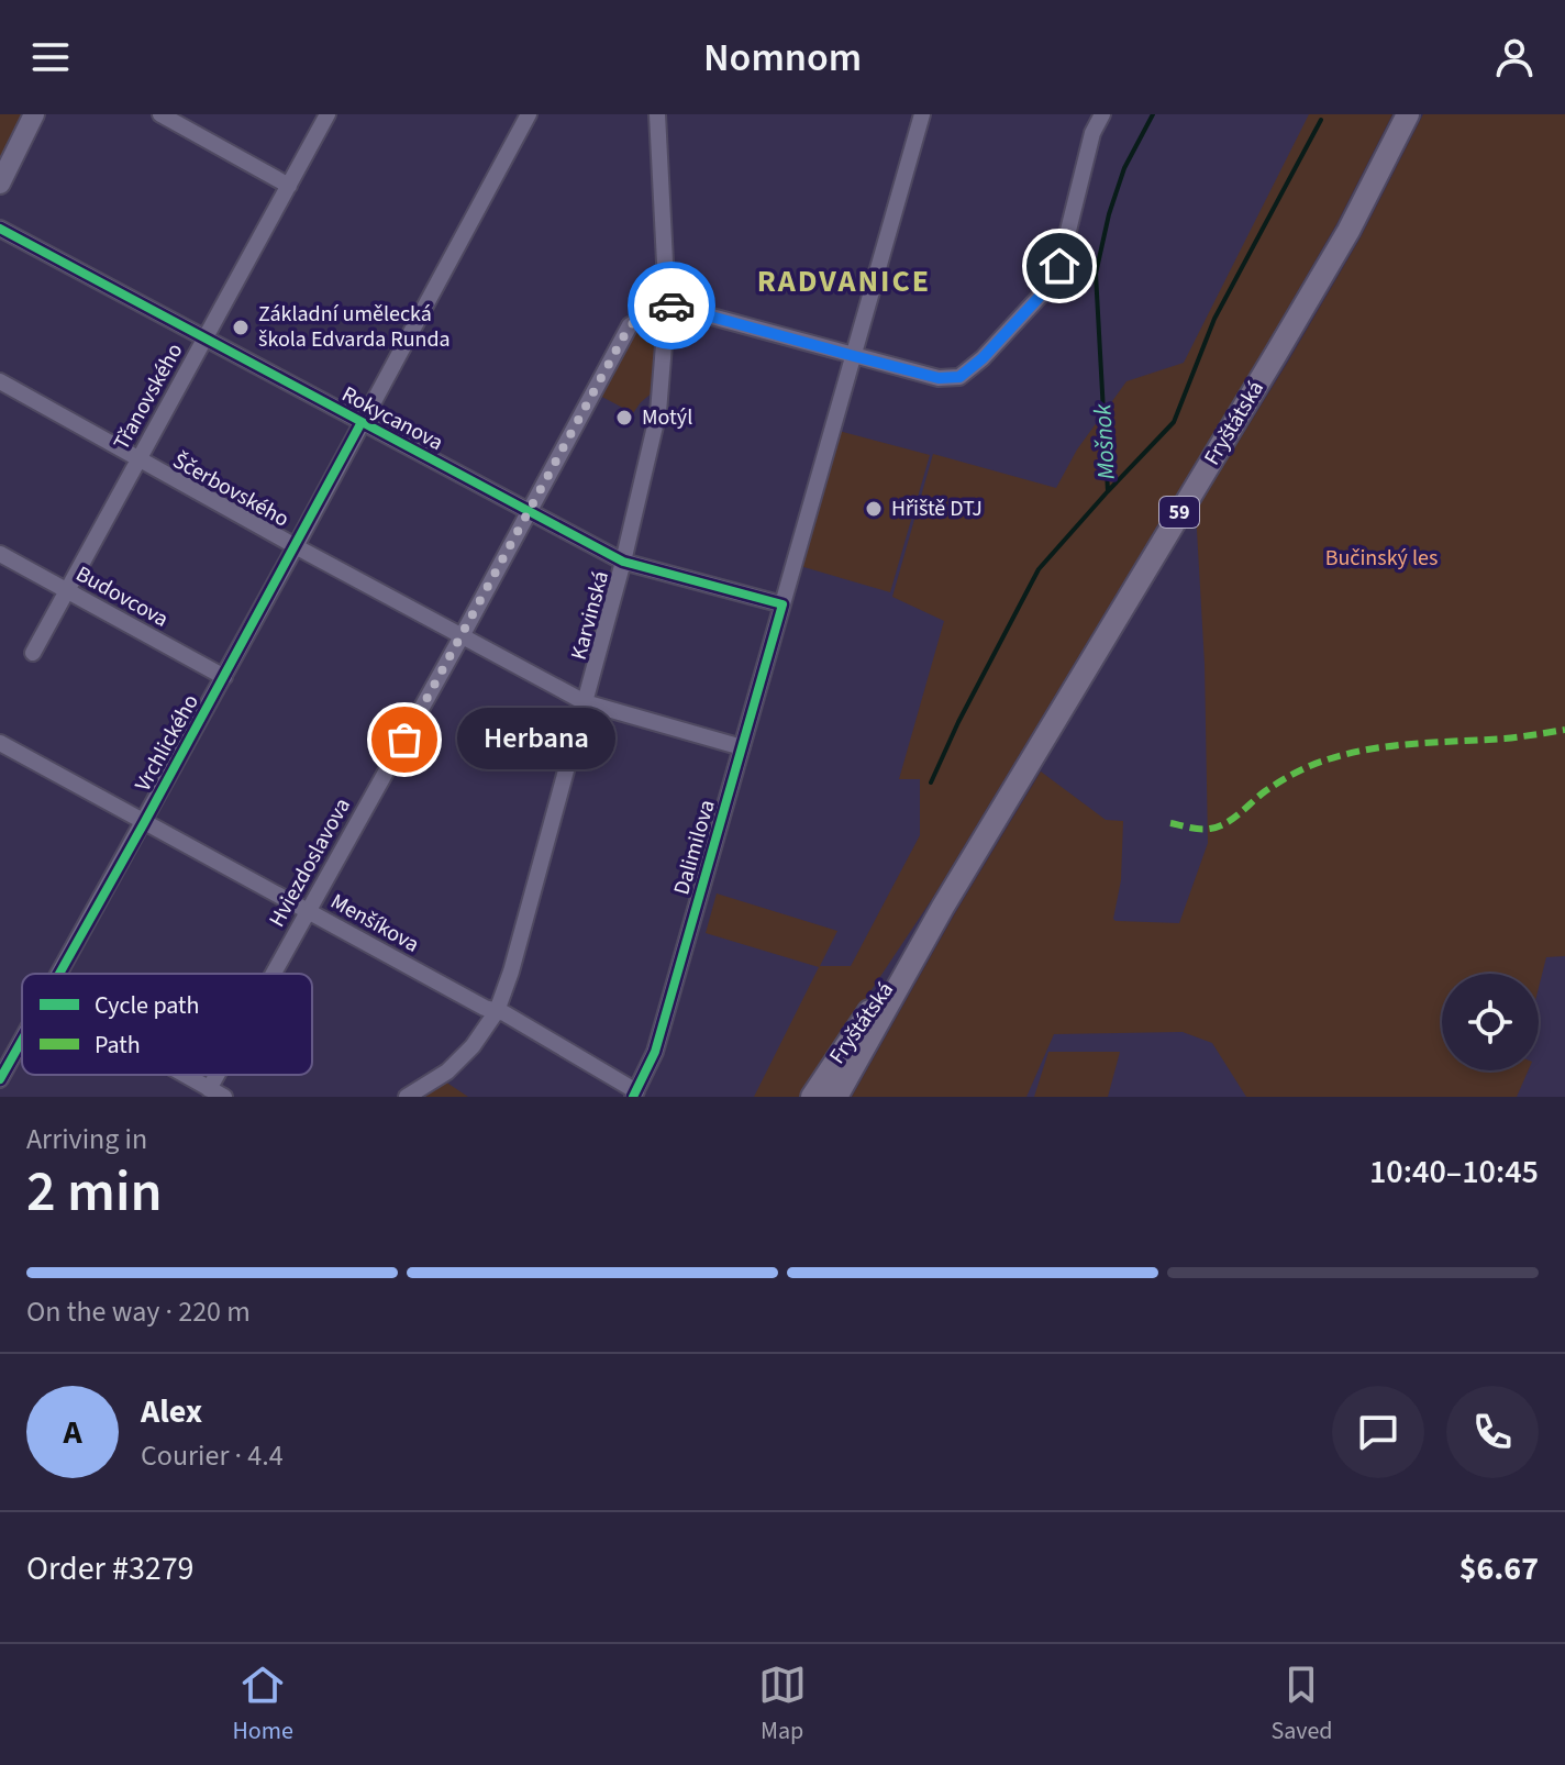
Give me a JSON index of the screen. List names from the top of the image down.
{
  "streets": {
    "main road": ["Fryštátská", "59"],
    "street": [
      "Třanovského",
      "Rokycanova",
      "Ščerbovského",
      "Budovcova",
      "Karvinská",
      "Vrchlického",
      "Dalimilova",
      "Hviezdoslavova",
      "Menšíkova"
    ]
  },
  "crossings": [
    ["Třanovského", "Rokycanova"],
    ["Třanovského", "Ščerbovského"],
    ["Třanovského", "Budovcova"],
    ["Rokycanova", "Karvinská"],
    ["Rokycanova", "Vrchlického"],
    ["Rokycanova", "Dalimilova"],
    ["Rokycanova", "Hviezdoslavova"],
    ["Ščerbovského", "Karvinská"],
    ["Ščerbovského", "Vrchlického"],
    ["Ščerbovského", "Dalimilova"],
    ["Ščerbovského", "Hviezdoslavova"],
    ["Budovcova", "Vrchlického"],
    ["Karvinská", "Hviezdoslavova"],
    ["Karvinská", "Menšíkova"],
    ["Vrchlického", "Menšíkova"],
    ["Dalimilova", "Menšíkova"],
    ["Hviezdoslavova", "Menšíkova"]
  ],
  "districts": ["RADVANICE"],
  "water": ["Mošnok"],
  "parks": ["Bučinský les"],
  "places": [
    "Základní umělecká škola Edvarda Runda",
    "Motýl",
    "Hřiště DTJ",
    "Herbana"
  ],
  "legend": ["Cycle path", "Path"],
  "page": {
    "header": "Nomnom",
    "bubble": "Herbana",
    "heading": ["2 min", "Arriving in", "10:40–10:45"],
    "panel": [
      "Alex",
      "Courier · 4.4",
      "Order #3279",
      "$6.67"
    ],
    "bar": "On the way · 220 m",
    "round": "A",
    "tabs": ["Home", "Map", "Saved"]
  }
}
